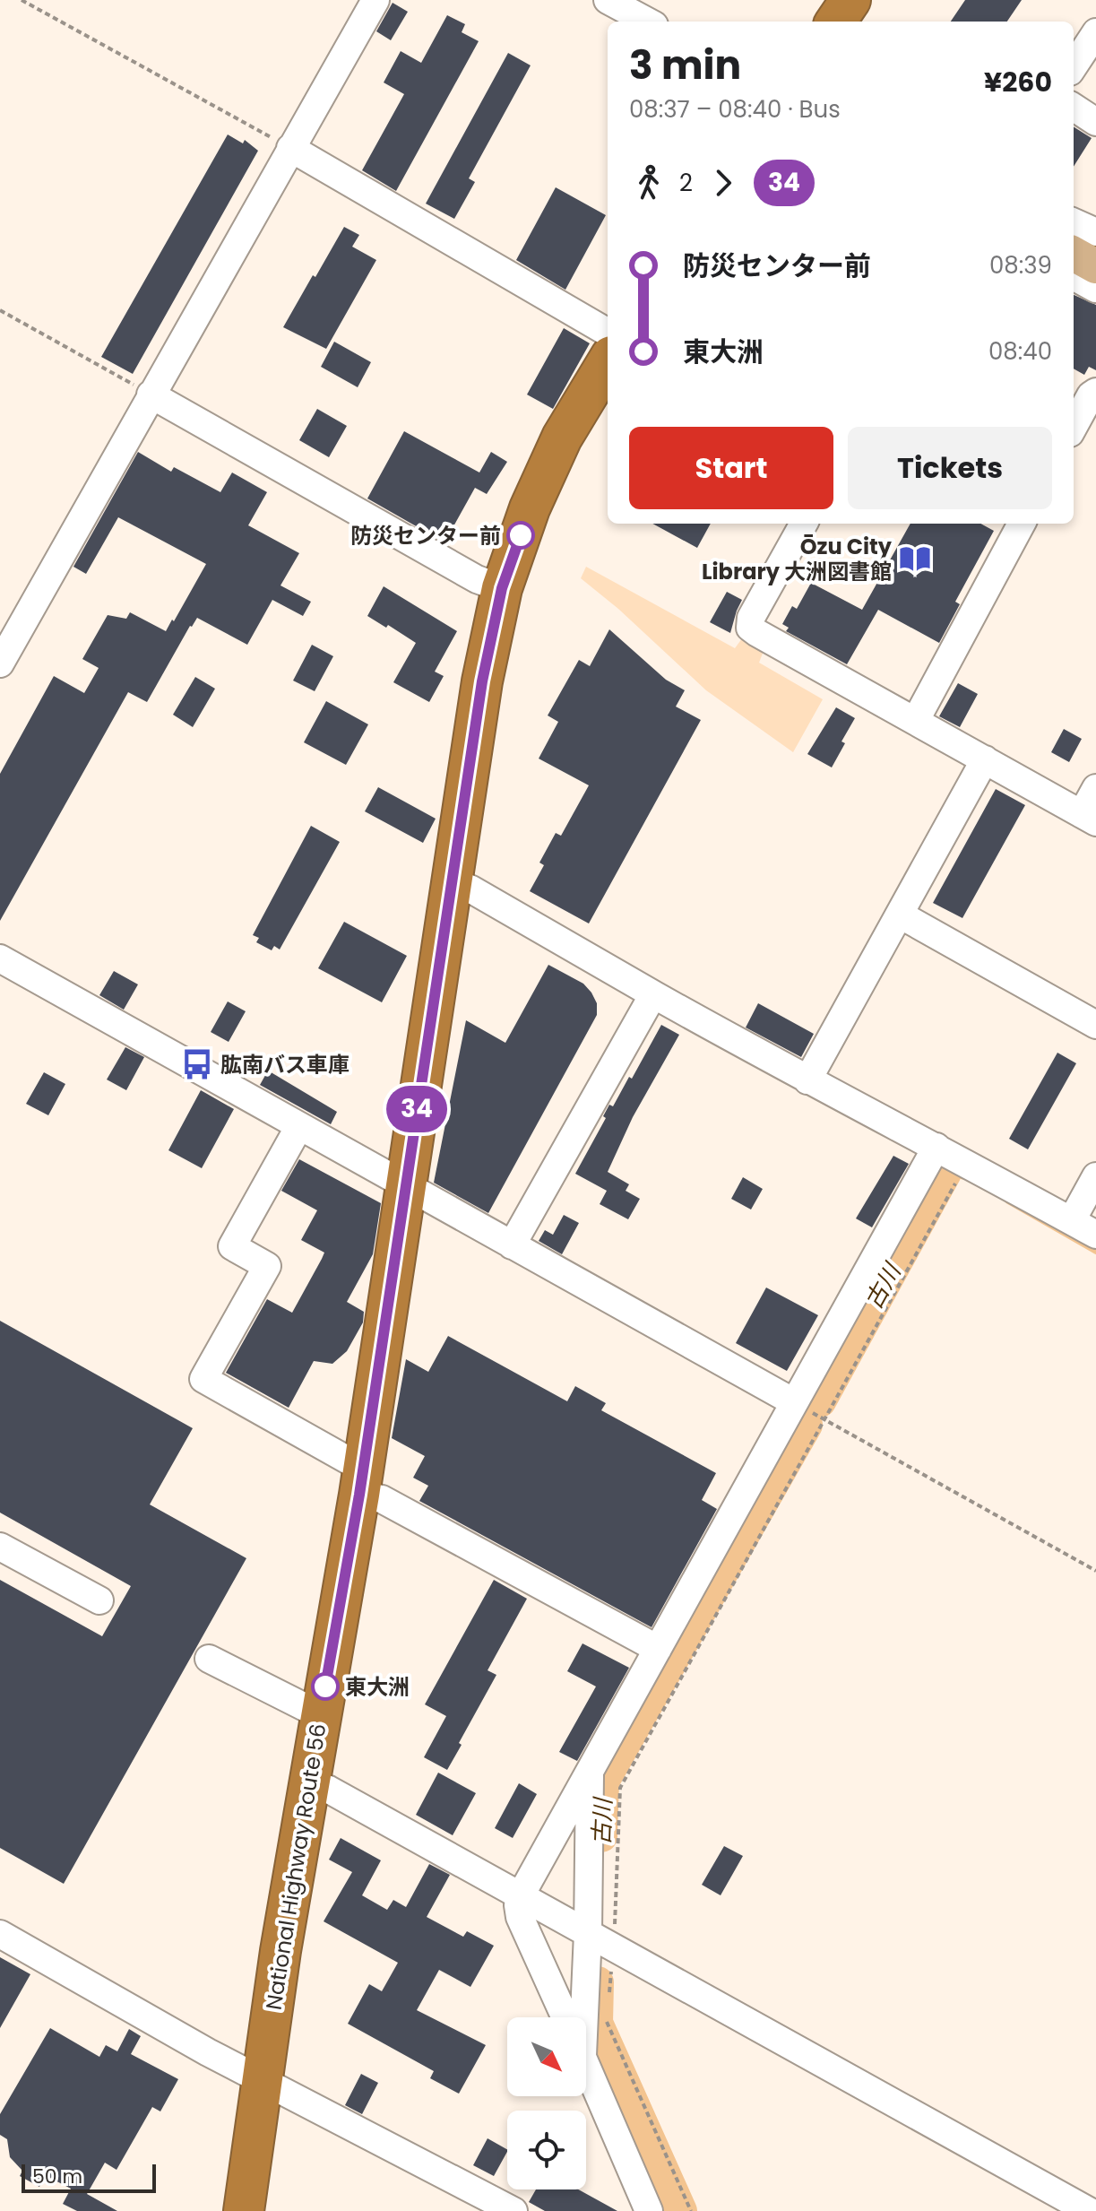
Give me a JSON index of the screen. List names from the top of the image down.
{
  "streets": {
    "highway": ["National Highway Route 56"]
  },
  "water": ["古川"],
  "places": {
    "other": ["防災センター前", "東大洲"],
    "library": ["Ōzu City Library 大洲図書館"],
    "bus stop": ["肱南バス車庫"]
  },
  "lines": ["bus line 34"],
  "scale_bar": "50 m",
  "north": "bottom right",
  "page": {
    "on_map": "34",
    "heading": ["3 min", "08:37 – 08:40 · Bus", "¥260"],
    "legs": ["2", "34"],
    "list": [
      {
        "name": "防災センター前",
        "value": "08:39"
      },
      {
        "name": "東大洲",
        "value": "08:40"
      }
    ],
    "buttons": ["Start", "Tickets"],
    "scale": "50 m"
  }
}
